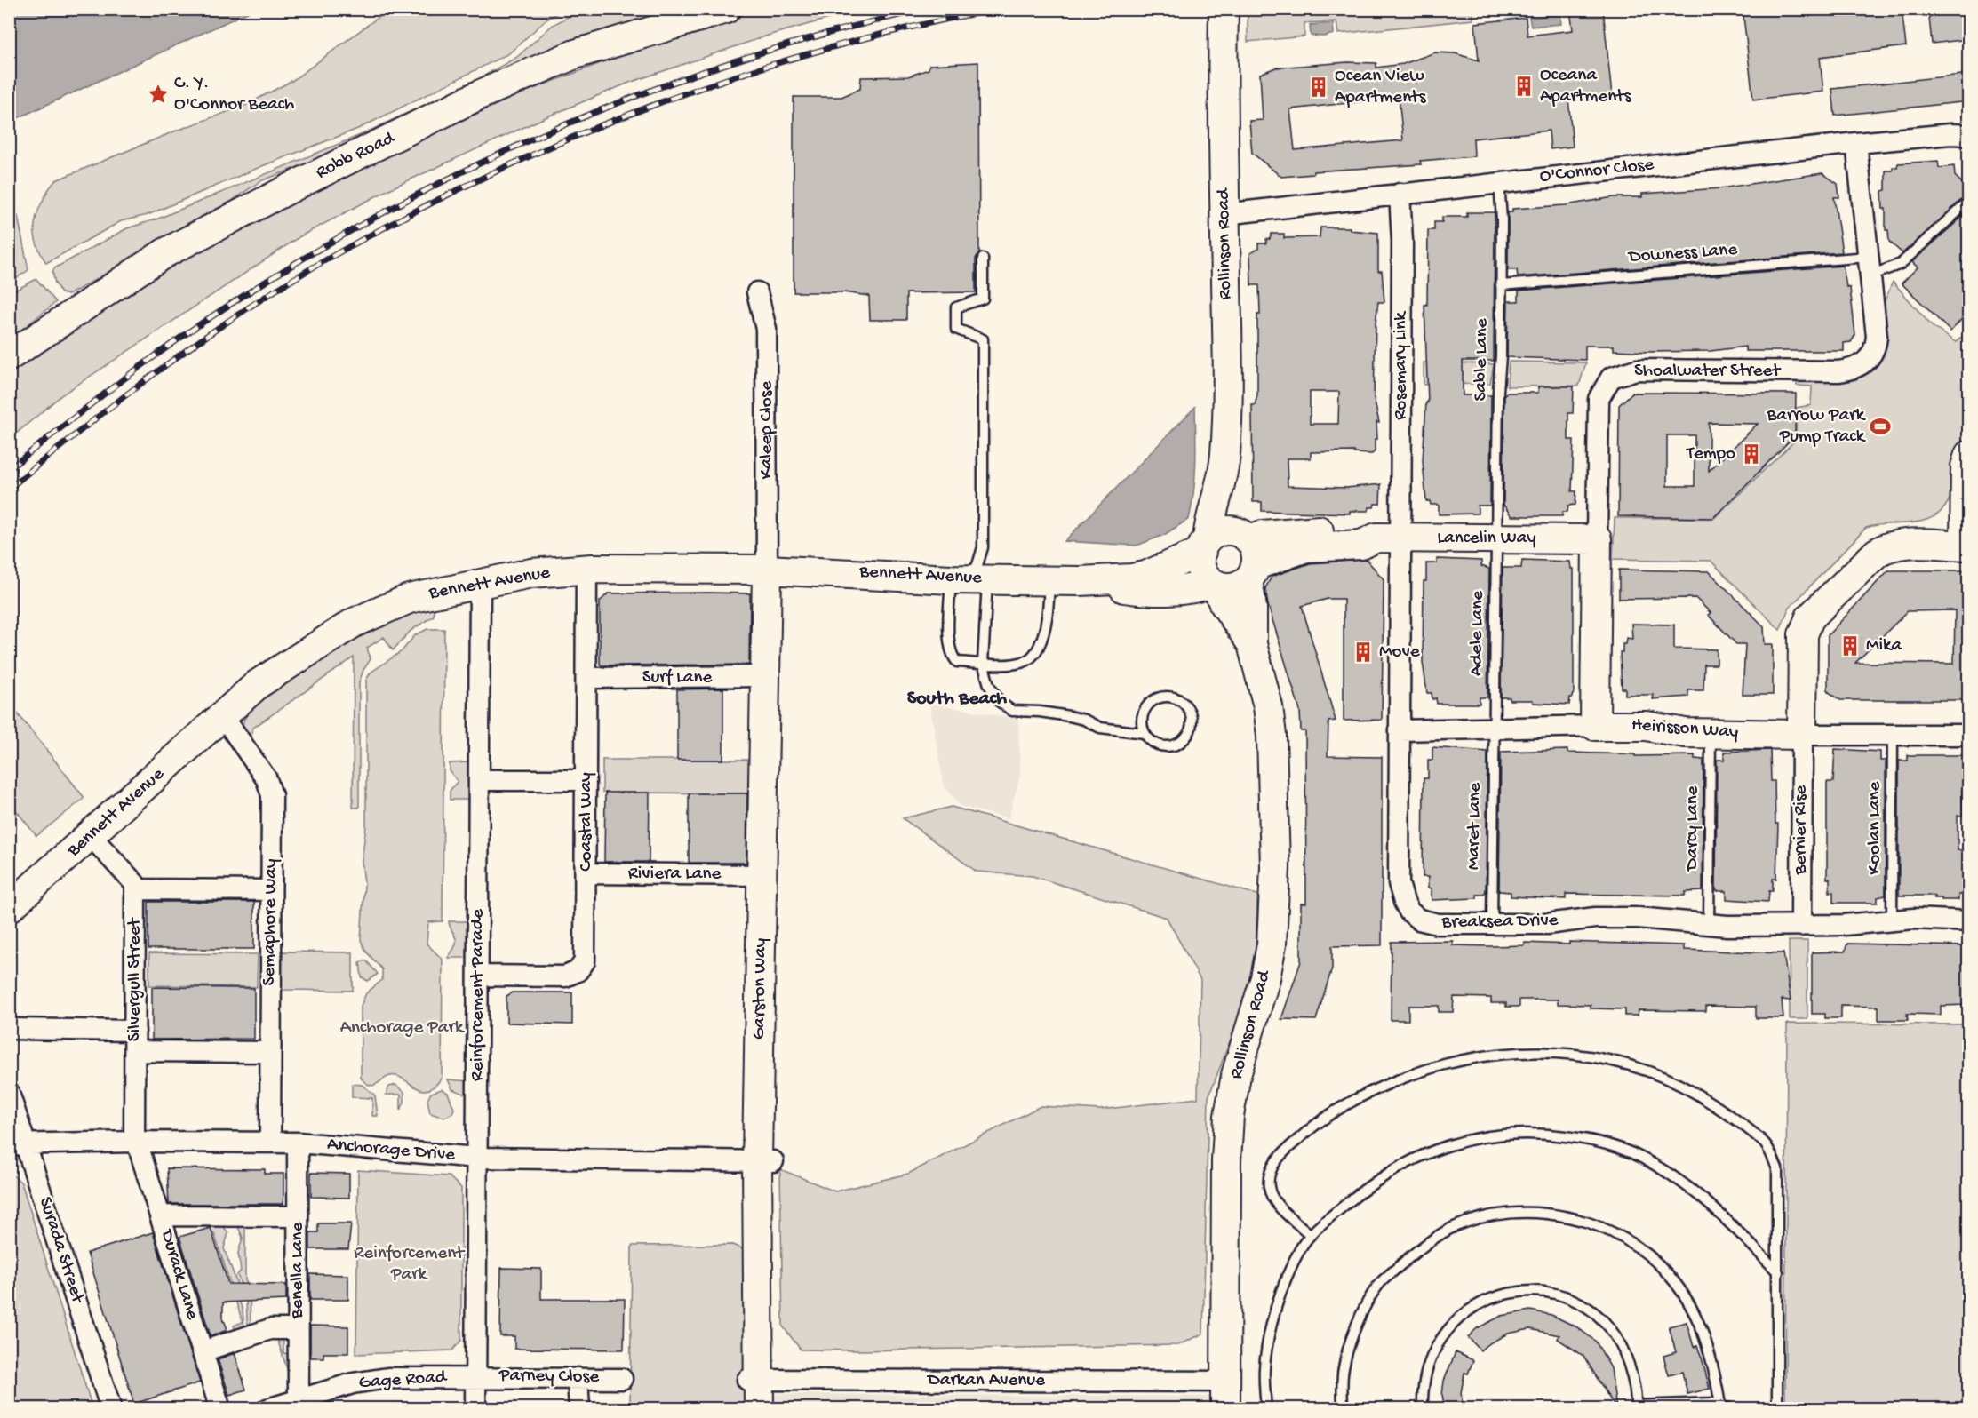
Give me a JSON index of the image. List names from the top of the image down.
{
  "streets": {
    "street": [
      "Robb Road",
      "O'Connor Close",
      "Rollinson Road",
      "Rosemary Link",
      "Shoalwater Street",
      "Kaleep Close",
      "Lancelin Way",
      "Bennett Avenue",
      "Surf Lane",
      "Heirisson Way",
      "Coastal Way",
      "Bernier Rise",
      "Riviera Lane",
      "Semaphore Way",
      "Breaksea Drive",
      "Silvergull Street",
      "Garston Way",
      "Reinforcement Parade",
      "Anchorage Drive",
      "Surada Street",
      "Benella Lane",
      "Durack Lane",
      "Parney Close",
      "Gage Road",
      "Darkan Avenue"
    ],
    "lane": [
      "Downess Lane",
      "Sable Lane",
      "Adele Lane",
      "Maret Lane",
      "Darcy Lane",
      "Koolan Lane"
    ]
  },
  "crossings": [
    ["O'Connor Close", "Rollinson Road"],
    ["O'Connor Close", "Sable Lane"],
    ["O'Connor Close", "Rosemary Link"],
    ["O'Connor Close", "Shoalwater Street"],
    ["Rollinson Road", "Lancelin Way"],
    ["Rollinson Road", "Bennett Avenue"],
    ["Rollinson Road", "Darkan Avenue"],
    ["Downess Lane", "Sable Lane"],
    ["Downess Lane", "Shoalwater Street"],
    ["Sable Lane", "Lancelin Way"],
    ["Sable Lane", "Adele Lane"],
    ["Rosemary Link", "Lancelin Way"],
    ["Rosemary Link", "Breaksea Drive"],
    ["Shoalwater Street", "Lancelin Way"],
    ["Shoalwater Street", "Heirisson Way"],
    ["Kaleep Close", "Bennett Avenue"],
    ["Kaleep Close", "Garston Way"],
    ["Lancelin Way", "Bennett Avenue"],
    ["Lancelin Way", "Adele Lane"],
    ["Lancelin Way", "Breaksea Drive"],
    ["Bennett Avenue", "Coastal Way"],
    ["Bennett Avenue", "Semaphore Way"],
    ["Bennett Avenue", "Garston Way"],
    ["Bennett Avenue", "Reinforcement Parade"],
    ["Adele Lane", "Heirisson Way"],
    ["Adele Lane", "Maret Lane"],
    ["Surf Lane", "Coastal Way"],
    ["Surf Lane", "Garston Way"],
    ["Heirisson Way", "Maret Lane"],
    ["Heirisson Way", "Darcy Lane"],
    ["Heirisson Way", "Koolan Lane"],
    ["Heirisson Way", "Bernier Rise"],
    ["Heirisson Way", "Breaksea Drive"],
    ["Coastal Way", "Riviera Lane"],
    ["Coastal Way", "Reinforcement Parade"],
    ["Maret Lane", "Breaksea Drive"],
    ["Darcy Lane", "Breaksea Drive"],
    ["Koolan Lane", "Breaksea Drive"],
    ["Bernier Rise", "Breaksea Drive"],
    ["Riviera Lane", "Garston Way"],
    ["Semaphore Way", "Anchorage Drive"],
    ["Silvergull Street", "Anchorage Drive"],
    ["Silvergull Street", "Durack Lane"],
    ["Garston Way", "Anchorage Drive"],
    ["Garston Way", "Darkan Avenue"],
    ["Reinforcement Parade", "Anchorage Drive"],
    ["Reinforcement Parade", "Parney Close"],
    ["Reinforcement Parade", "Gage Road"],
    ["Anchorage Drive", "Surada Street"],
    ["Anchorage Drive", "Benella Lane"],
    ["Anchorage Drive", "Durack Lane"],
    ["Benella Lane", "Gage Road"],
    ["Parney Close", "Gage Road"]
  ],
  "districts": ["South Beach"],
  "parks": ["Anchorage Park", "Reinforcement Park"],
  "places": {
    "building": [
      "Oceana Apartments",
      "Ocean View Apartments",
      "Tempo",
      "Mika",
      "Move"
    ],
    "place": ["C. Y. O'Connor Beach"],
    "sports": ["Barrow Park Pump Track"]
  }
}
